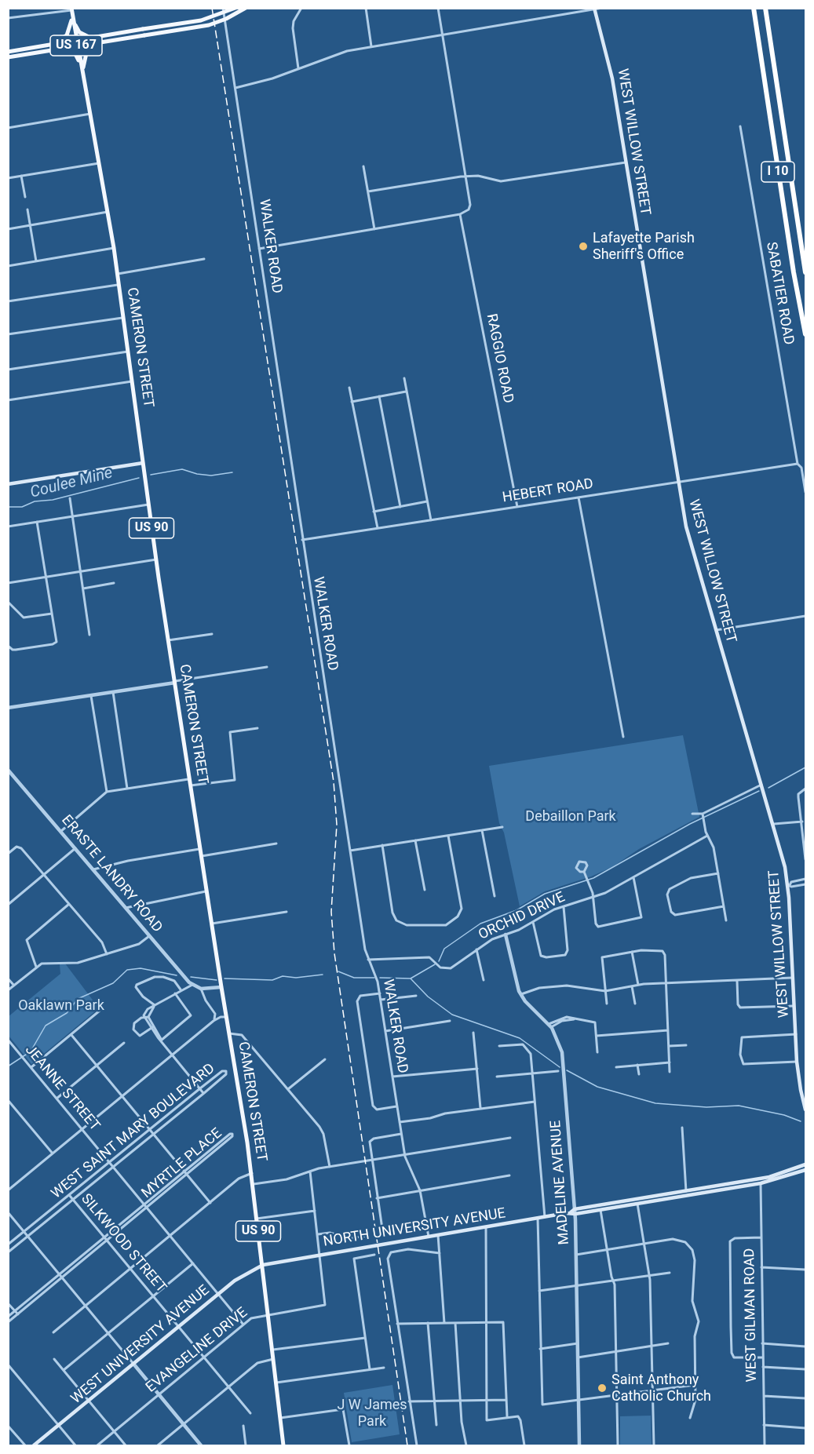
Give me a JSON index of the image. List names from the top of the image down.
{
  "streets": {
    "highway": ["I 10"],
    "main road": [
      "US 167",
      "WEST WILLOW STREET",
      "CAMERON STREET",
      "US 90",
      "NORTH UNIVERSITY AVENUE",
      "WEST UNIVERSITY AVENUE"
    ],
    "street": [
      "WALKER ROAD",
      "SABATIER ROAD",
      "RAGGIO ROAD",
      "HEBERT ROAD",
      "ERASTE LANDRY ROAD",
      "ORCHID DRIVE",
      "JEANNE STREET",
      "WEST SAINT MARY BOULEVARD",
      "MYRTLE PLACE",
      "MADELINE AVENUE",
      "SILKWOOD STREET",
      "WEST GILMAN ROAD",
      "EVANGELINE DRIVE"
    ]
  },
  "crossings": [
    ["US 167", "CAMERON STREET"],
    ["WEST WILLOW STREET", "HEBERT ROAD"],
    ["WALKER ROAD", "HEBERT ROAD"],
    ["WALKER ROAD", "ORCHID DRIVE"],
    ["WALKER ROAD", "NORTH UNIVERSITY AVENUE"],
    ["SABATIER ROAD", "HEBERT ROAD"],
    ["CAMERON STREET", "ERASTE LANDRY ROAD"],
    ["CAMERON STREET", "NORTH UNIVERSITY AVENUE"],
    ["CAMERON STREET", "WEST UNIVERSITY AVENUE"],
    ["CAMERON STREET", "EVANGELINE DRIVE"],
    ["RAGGIO ROAD", "HEBERT ROAD"],
    ["ORCHID DRIVE", "MADELINE AVENUE"],
    ["JEANNE STREET", "WEST SAINT MARY BOULEVARD"],
    ["JEANNE STREET", "MYRTLE PLACE"],
    ["JEANNE STREET", "WEST UNIVERSITY AVENUE"],
    ["JEANNE STREET", "EVANGELINE DRIVE"],
    ["WEST SAINT MARY BOULEVARD", "SILKWOOD STREET"],
    ["MYRTLE PLACE", "SILKWOOD STREET"],
    ["MADELINE AVENUE", "NORTH UNIVERSITY AVENUE"],
    ["NORTH UNIVERSITY AVENUE", "WEST GILMAN ROAD"],
    ["NORTH UNIVERSITY AVENUE", "WEST UNIVERSITY AVENUE"],
    ["NORTH UNIVERSITY AVENUE", "EVANGELINE DRIVE"],
    ["SILKWOOD STREET", "WEST UNIVERSITY AVENUE"],
    ["SILKWOOD STREET", "EVANGELINE DRIVE"]
  ],
  "water": ["Coulee Mine"],
  "parks": ["Debaillon Park", "Oaklawn Park", "J W James Park"],
  "places": ["Lafayette Parish Sheriff's Office", "Saint Anthony Catholic Church"]
}
